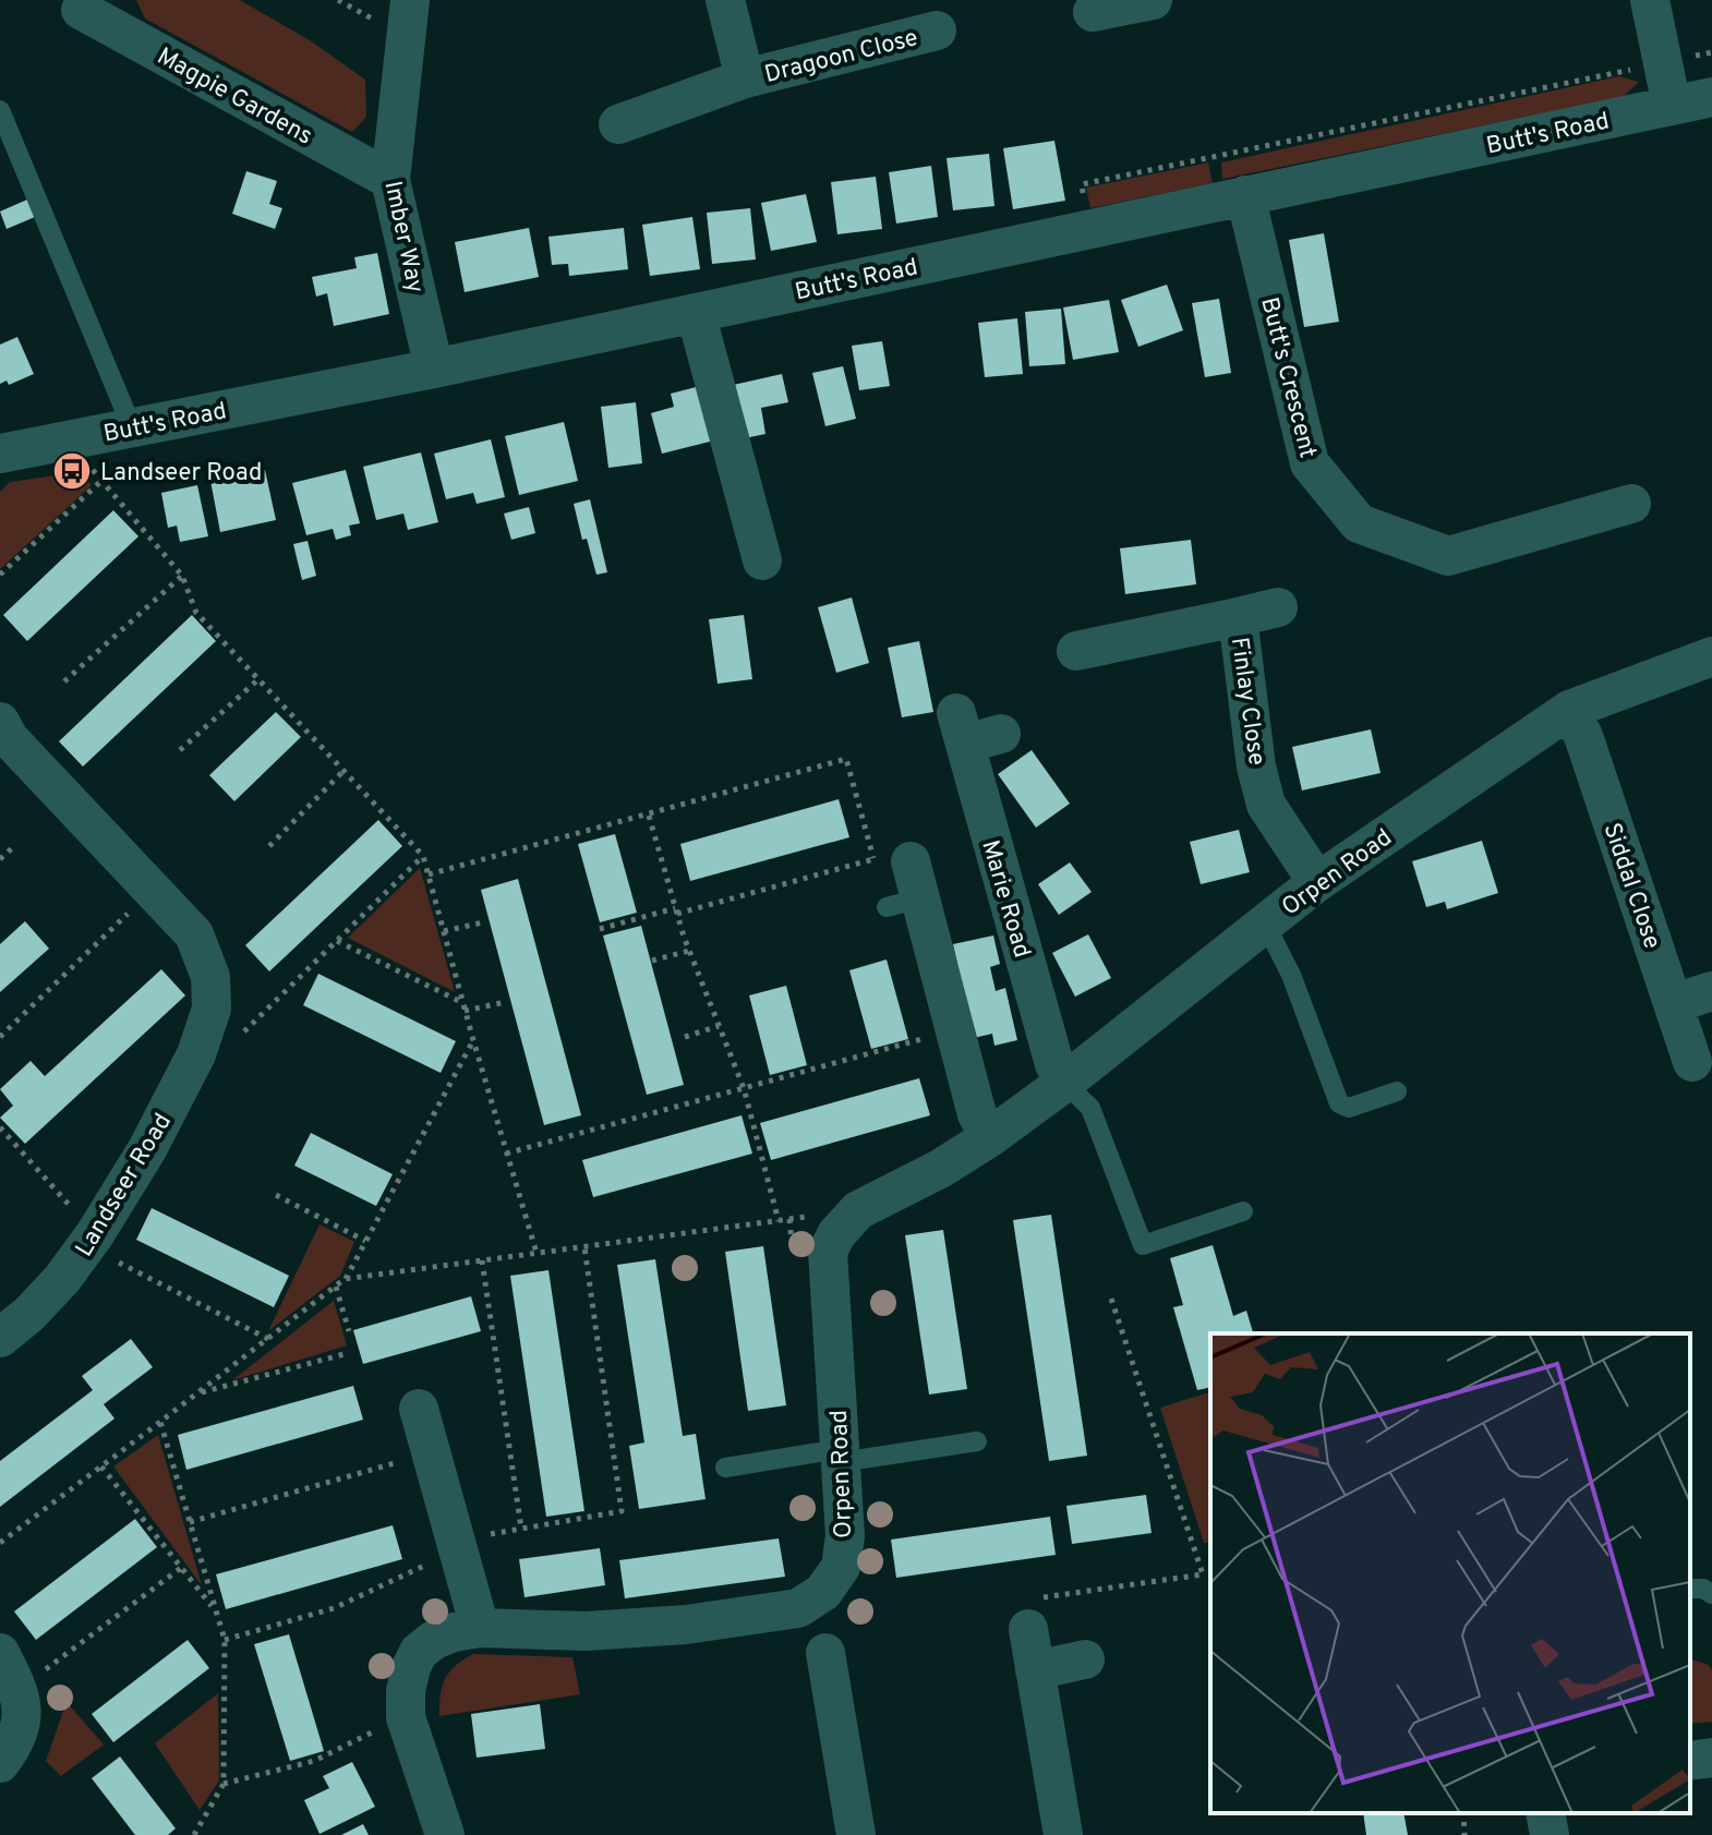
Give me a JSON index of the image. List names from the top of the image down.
{
  "streets": {
    "street": [
      "Dragoon Close",
      "Magpie Gardens",
      "Butt's Road",
      "Imber Way",
      "Butt's Crescent",
      "Finlay Close",
      "Orpen Road",
      "Siddal Close",
      "Marie Road",
      "Landseer Road"
    ]
  },
  "crossings": [
    ["Magpie Gardens", "Imber Way"],
    ["Butt's Road", "Imber Way"],
    ["Butt's Road", "Butt's Crescent"],
    ["Finlay Close", "Orpen Road"],
    ["Orpen Road", "Siddal Close"],
    ["Orpen Road", "Marie Road"]
  ],
  "places": {
    "bus stop": ["Landseer Road"]
  }
}
